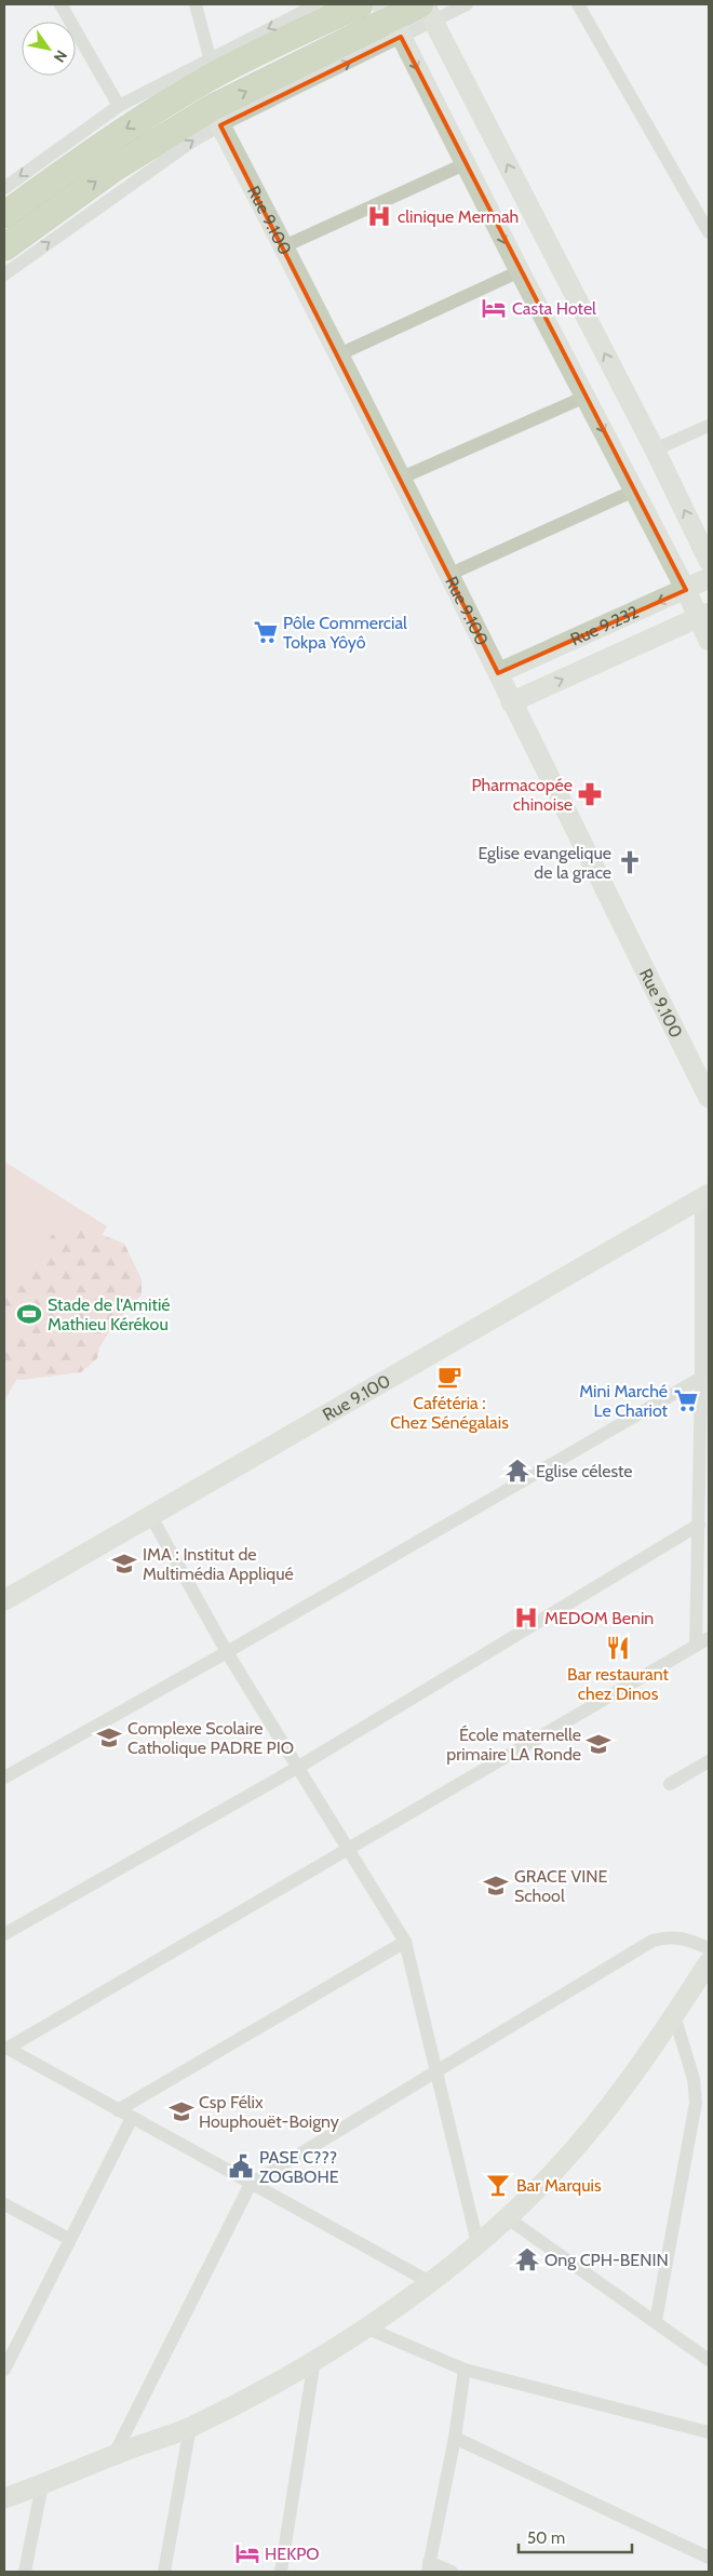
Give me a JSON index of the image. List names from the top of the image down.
{
  "streets": {
    "street": ["Rue 9.100", "Rue 9.232"]
  },
  "crossings": [
    ["Rue 9.100", "Rue 9.232"]
  ],
  "places": {
    "hospital": ["clinique Mermah", "MEDOM Benin"],
    "hotel": ["Casta Hotel", "HEKPO"],
    "supermarket": ["Pôle Commercial Tokpa Yôyô", "Mini Marché Le Chariot"],
    "pharmacy": ["Pharmacopée chinoise"],
    "church": ["Eglise evangelique de la grace"],
    "sports": ["Stade de l'Amitié Mathieu Kérékou"],
    "cafe": ["Cafétéria : Chez Sénégalais"],
    "temple": ["Eglise céleste", "Ong CPH-BENIN"],
    "school or university": [
      "IMA : Institut de Multimédia Appliqué",
      "Complexe Scolaire Catholique PADRE PIO",
      "École maternelle primaire LA Ronde",
      "GRACE VINE School",
      "Csp Félix Houphouët-Boigny"
    ],
    "restaurant": ["Bar restaurant chez Dinos"],
    "public building": ["PASE C??? ZOGBOHE"],
    "bar": ["Bar Marquis"]
  },
  "scale_bar": "50 m",
  "north": "bottom right"
}
